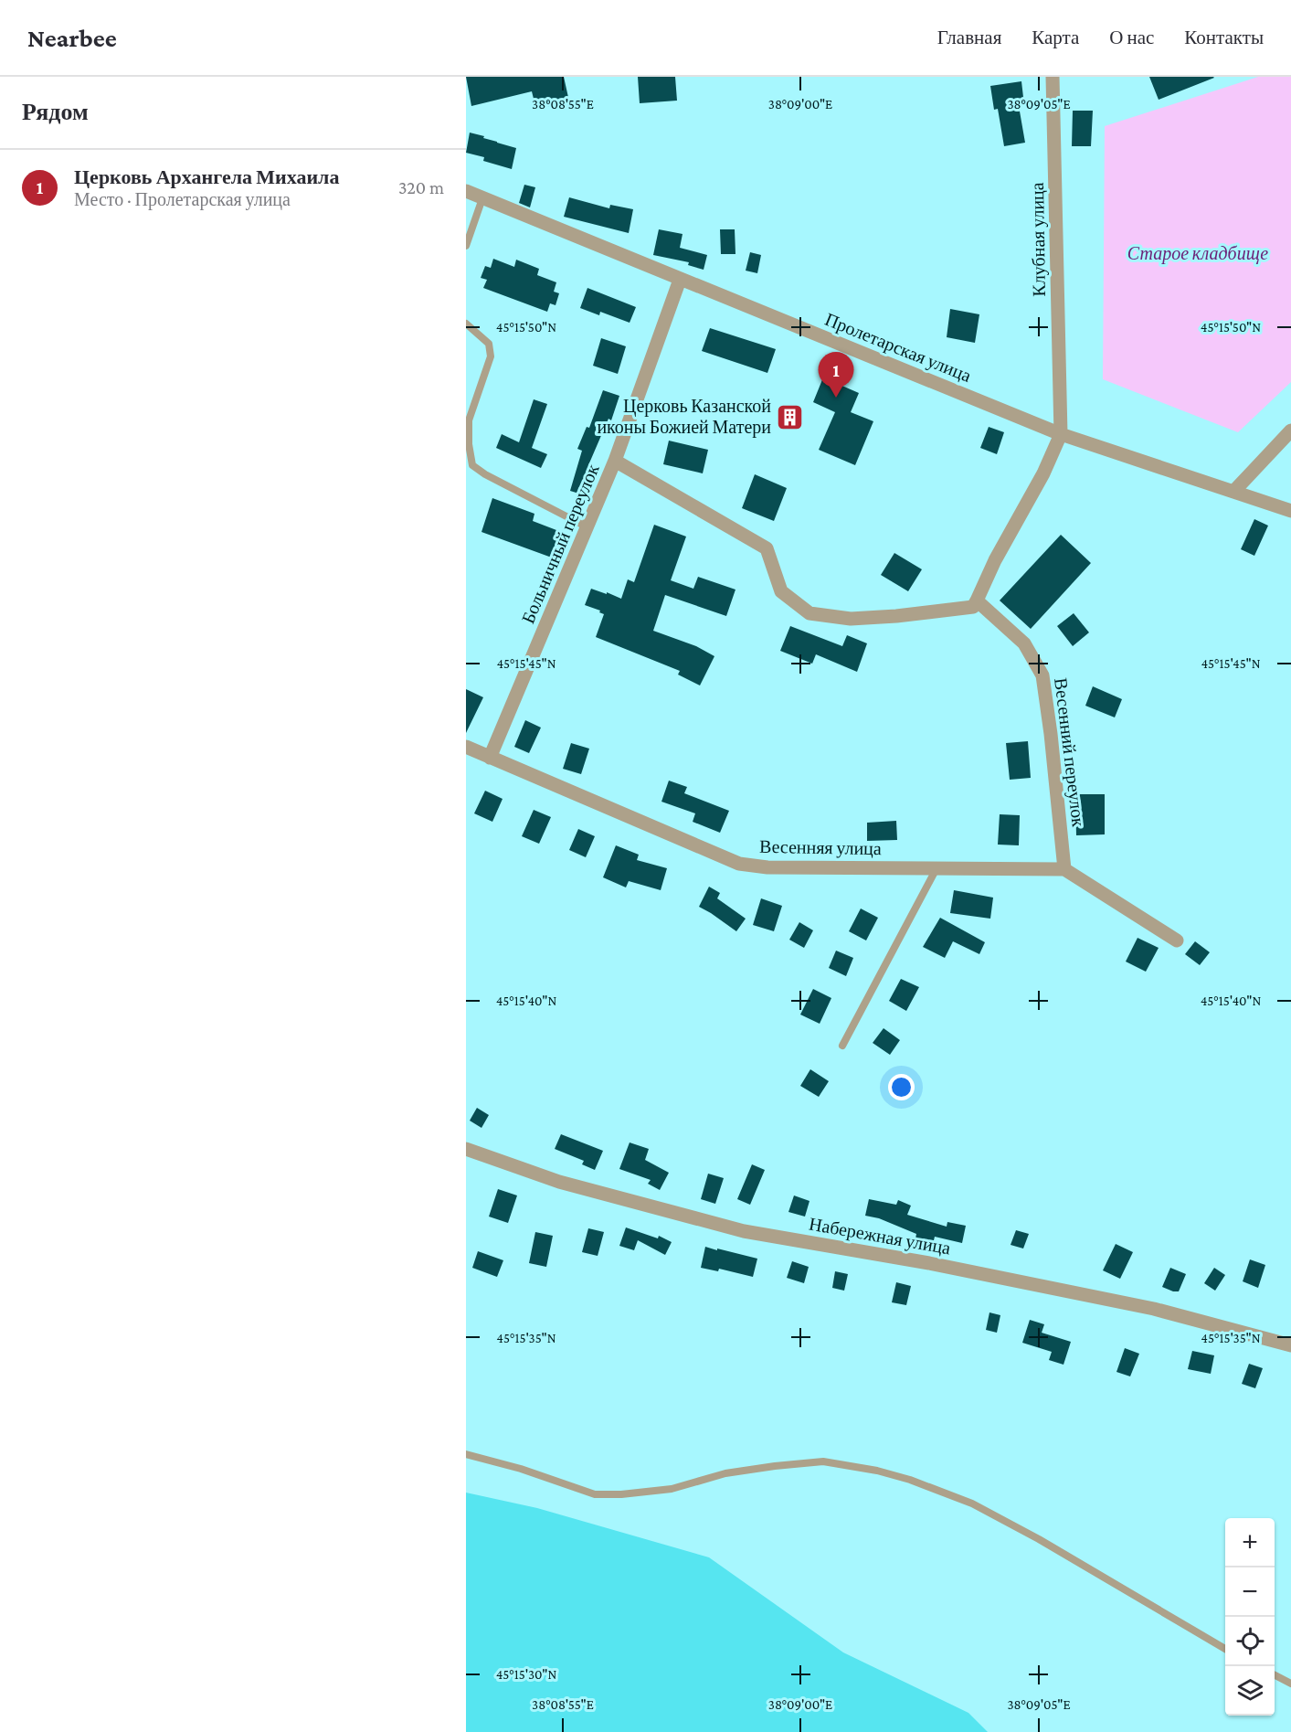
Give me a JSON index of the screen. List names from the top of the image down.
{
  "streets": {
    "street": [
      "Клубная улица",
      "Пролетарская улица",
      "Больничный переулок",
      "Весенний переулок",
      "Весенняя улица",
      "Набережная улица"
    ]
  },
  "crossings": [
    ["Клубная улица", "Пролетарская улица"],
    ["Пролетарская улица", "Больничный переулок"],
    ["Больничный переулок", "Весенняя улица"],
    ["Весенний переулок", "Весенняя улица"]
  ],
  "parks": ["Старое кладбище"],
  "places": {
    "building": ["Церковь Казанской иконы Божией Матери"]
  },
  "page": {
    "header": "Nearbee",
    "nav": [
      "Главная",
      "Карта",
      "О нас",
      "Контакты"
    ],
    "heading": "Рядом",
    "list": [
      {
        "mark": "1",
        "name": "Церковь Архангела Михаила",
        "note": "Место · Пролетарская улица",
        "value": "320 m"
      }
    ],
    "pins": "1",
    "map_buttons": ["+", "−"]
  },
  "coordinates": [
    "38°08'55\"E",
    "38°09'00\"E",
    "38°09'05\"E",
    "45°15'50\"N",
    "45°15'45\"N",
    "45°15'40\"N",
    "45°15'35\"N",
    "45°15'30\"N"
  ]
}
